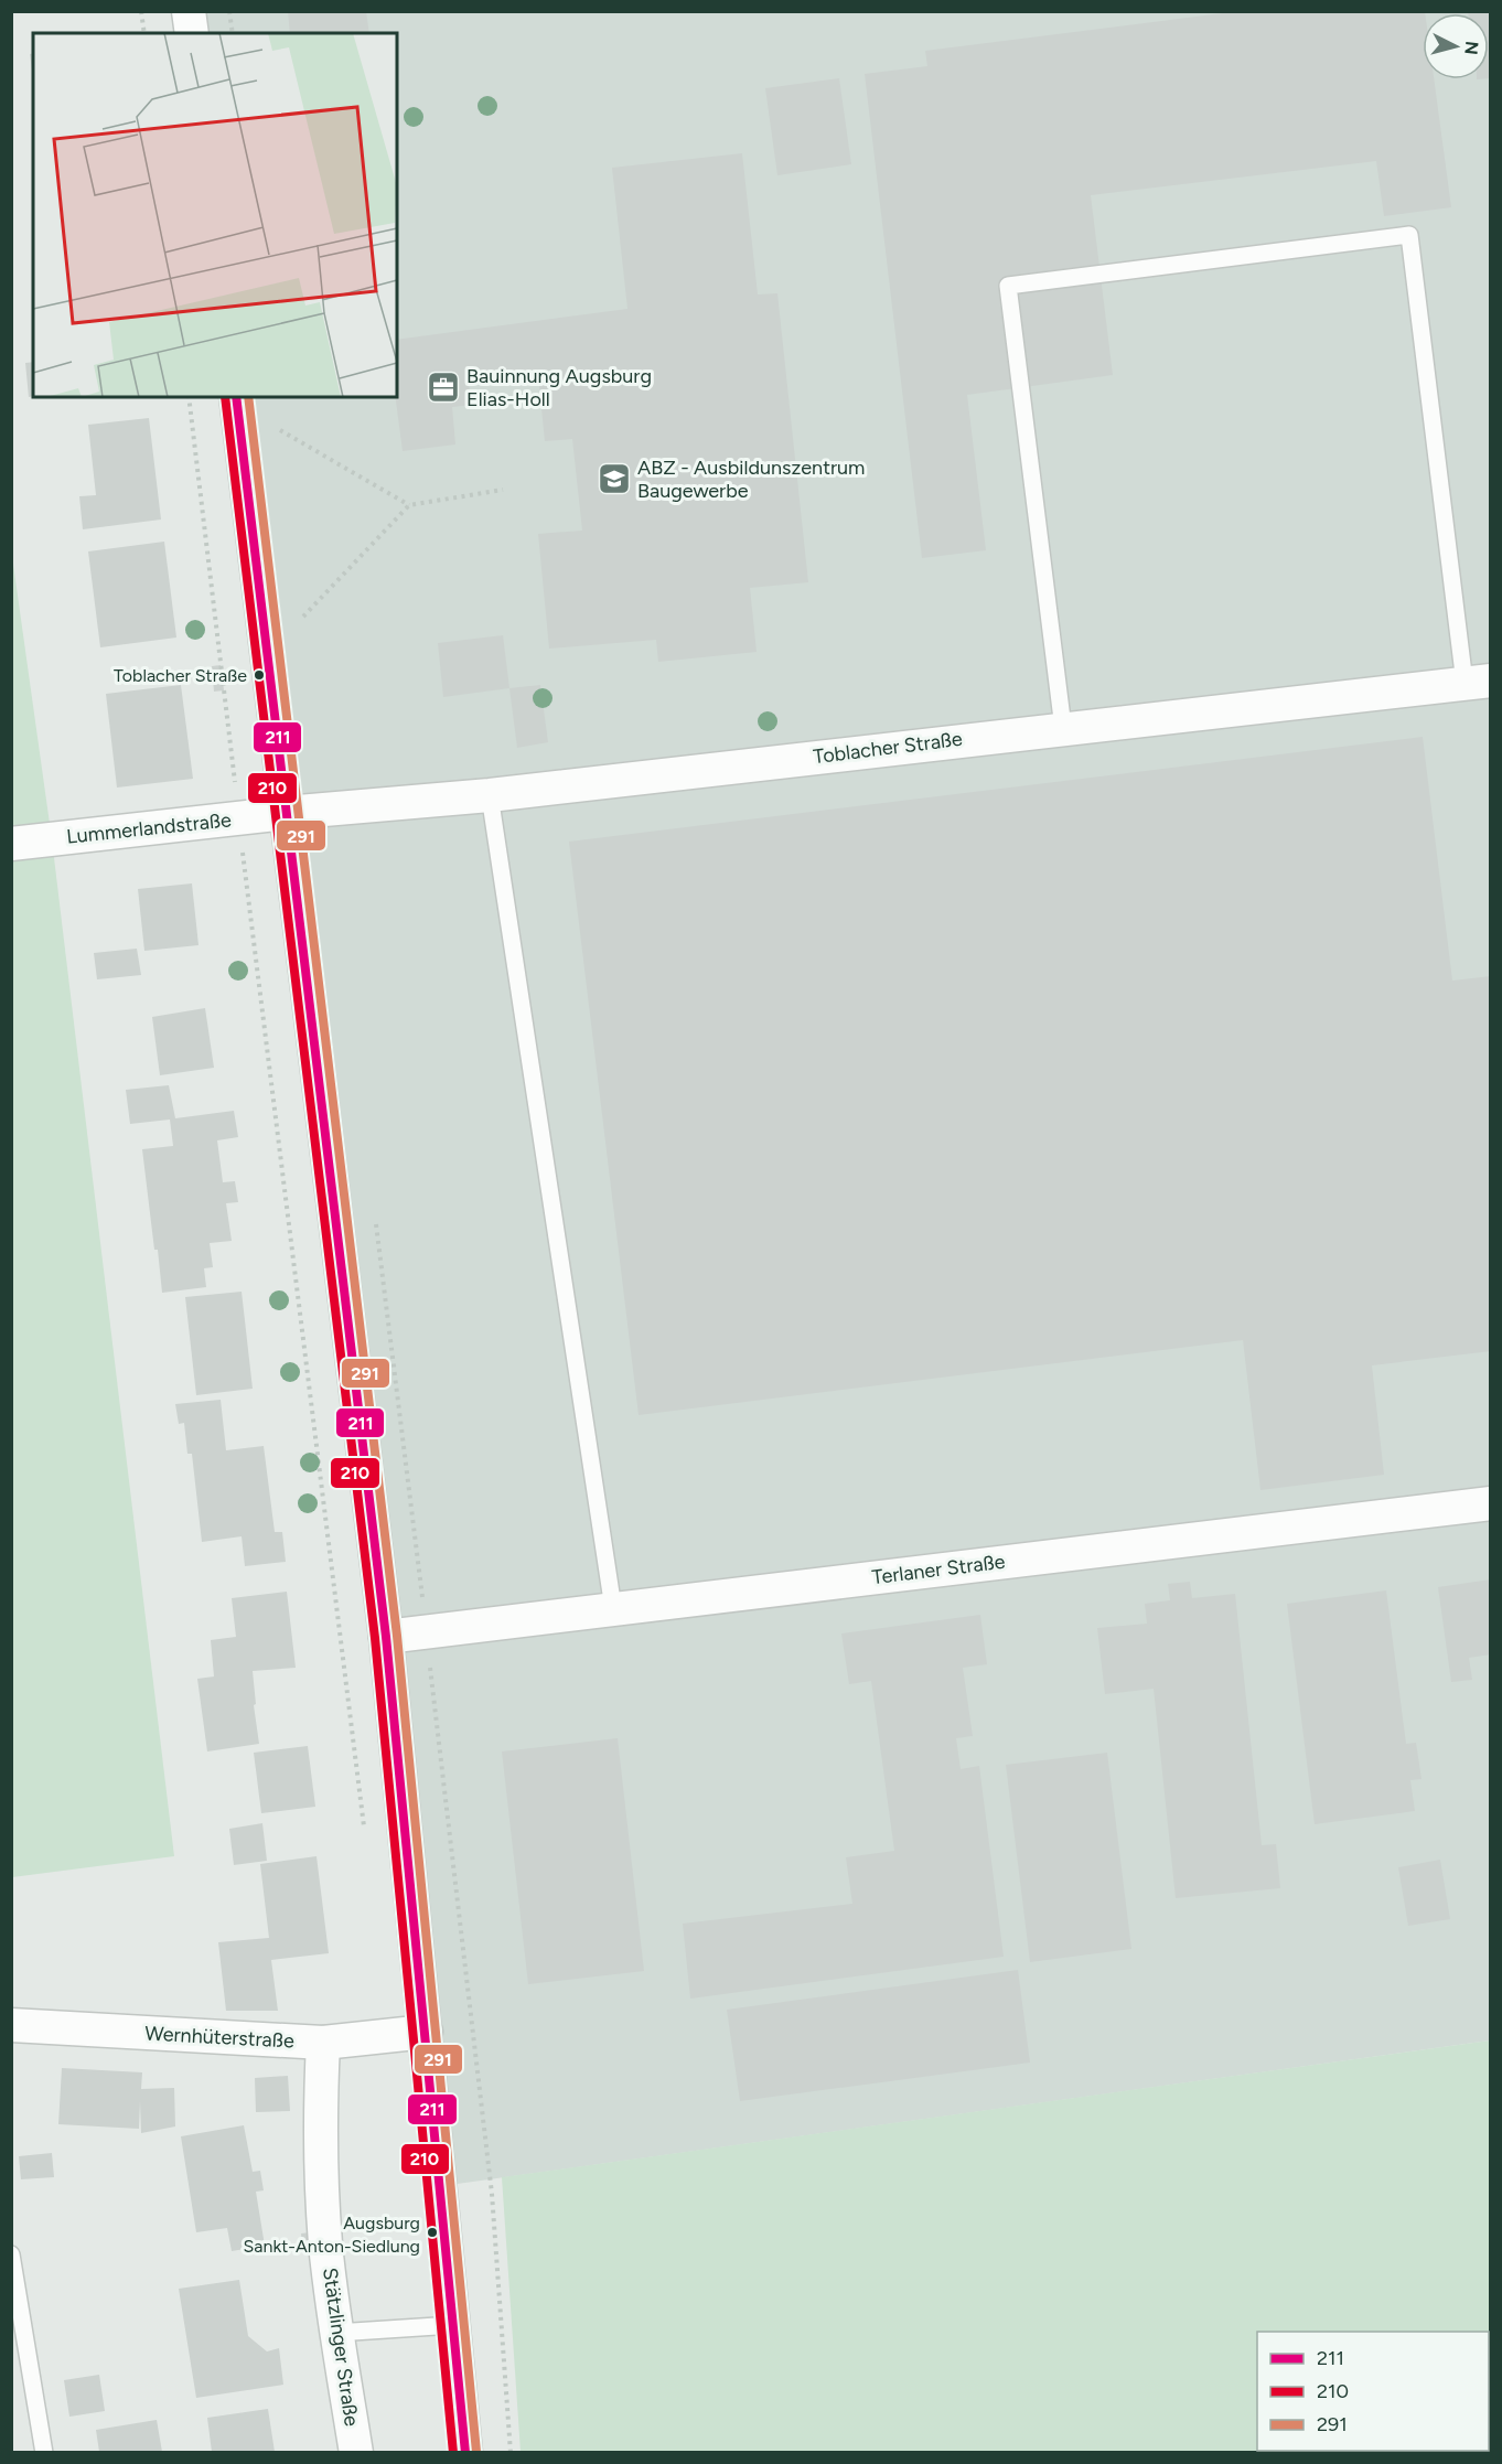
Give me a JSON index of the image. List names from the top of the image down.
{
  "streets": {
    "street": [
      "Toblacher Straße",
      "Lummerlandstraße",
      "Terlaner Straße",
      "Wernhüterstraße",
      "Stätzlinger Straße"
    ]
  },
  "crossings": [
    ["Toblacher Straße", "Lummerlandstraße"],
    ["Wernhüterstraße", "Stätzlinger Straße"]
  ],
  "places": {
    "office": ["Bauinnung Augsburg Elias-Holl"],
    "school or university": ["ABZ - Ausbildunszentrum Baugewerbe"],
    "other": ["Toblacher Straße", "Augsburg Sankt-Anton-Siedlung"]
  },
  "lines": ["transit line 211", "transit line 210", "transit line 291"],
  "legend": ["211", "210", "291"],
  "north": "right"
}
